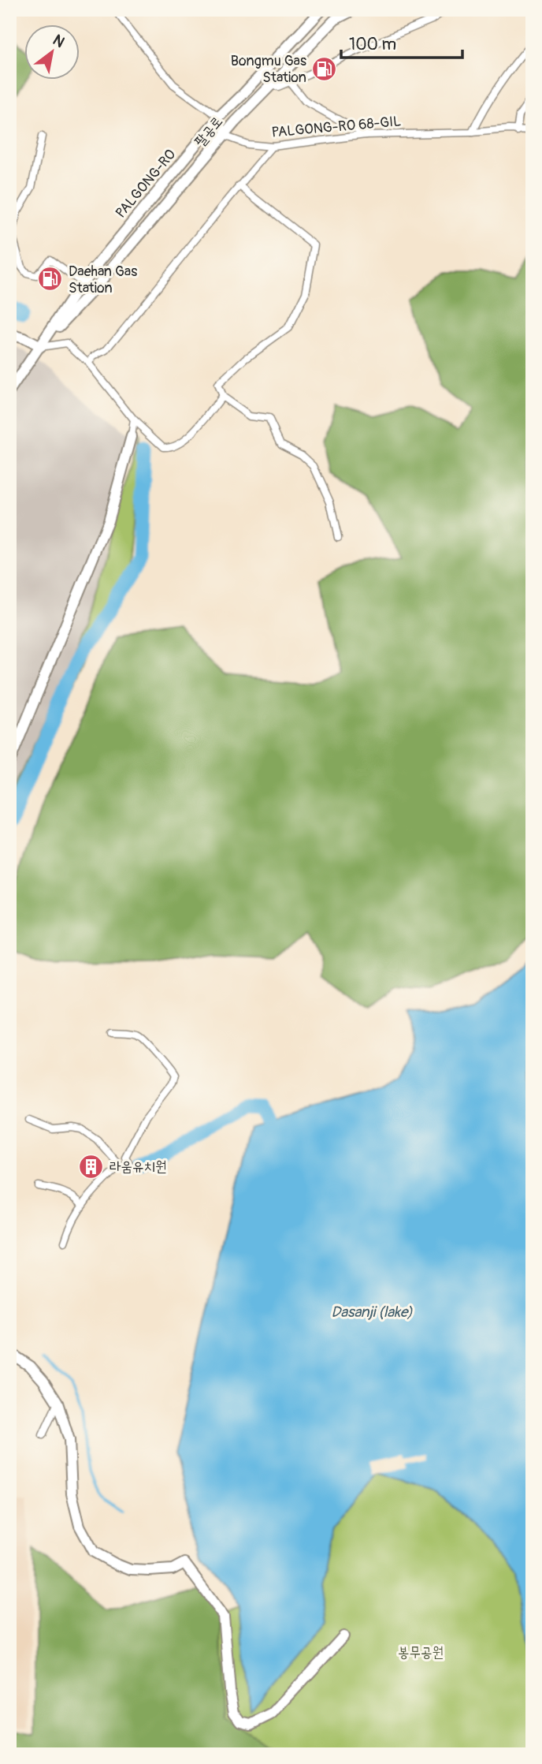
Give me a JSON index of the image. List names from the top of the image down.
{
  "streets": {
    "street": ["PALGONG-RO 68-GIL", "팔공로", "PALGONG-RO"]
  },
  "crossings": [
    ["PALGONG-RO 68-GIL", "팔공로"],
    ["팔공로", "PALGONG-RO"]
  ],
  "water": ["Dasanji (lake)"],
  "parks": ["봉무공원"],
  "places": {
    "fuel station": ["Bongmu Gas Station", "Daehan Gas Station"],
    "building": ["라움유치원"]
  },
  "scale_bar": "100 m",
  "north": "top right"
}
